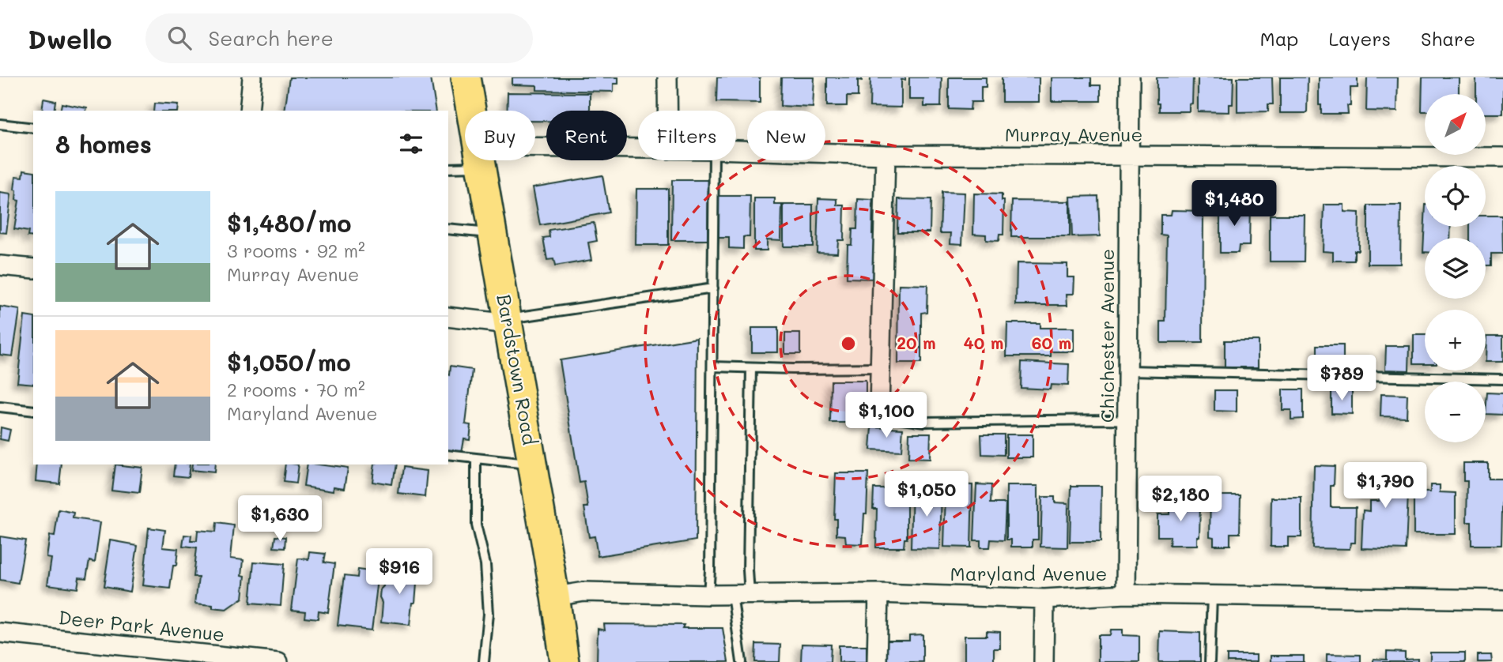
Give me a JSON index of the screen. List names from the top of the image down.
{
  "streets": {
    "main road": ["Bardstown Road"],
    "street": [
      "Murray Avenue",
      "Chichester Avenue",
      "Maryland Avenue",
      "Deer Park Avenue"
    ]
  },
  "crossings": [
    ["Murray Avenue", "Chichester Avenue"],
    ["Chichester Avenue", "Maryland Avenue"],
    ["Bardstown Road", "Maryland Avenue"]
  ],
  "north": "top right",
  "page": {
    "header": "Dwello",
    "search": "Search here",
    "nav": ["Map", "Layers", "Share"],
    "map_buttons": ["+", "−"],
    "chip": [
      "Buy",
      "Rent",
      "Filters",
      "New"
    ],
    "heading": "8 homes",
    "list": [
      {
        "name": "$1,480/mo",
        "note": "3 rooms · 92 m² · Murray Avenue"
      },
      {
        "name": "$1,050/mo",
        "note": "2 rooms · 70 m² · Maryland Avenue"
      }
    ],
    "price": [
      "$1,480",
      "$789",
      "$1,100",
      "$1,790",
      "$1,050",
      "$2,180",
      "$1,630",
      "$916"
    ]
  },
  "rings": ["20 m", "40 m", "60 m"]
}
